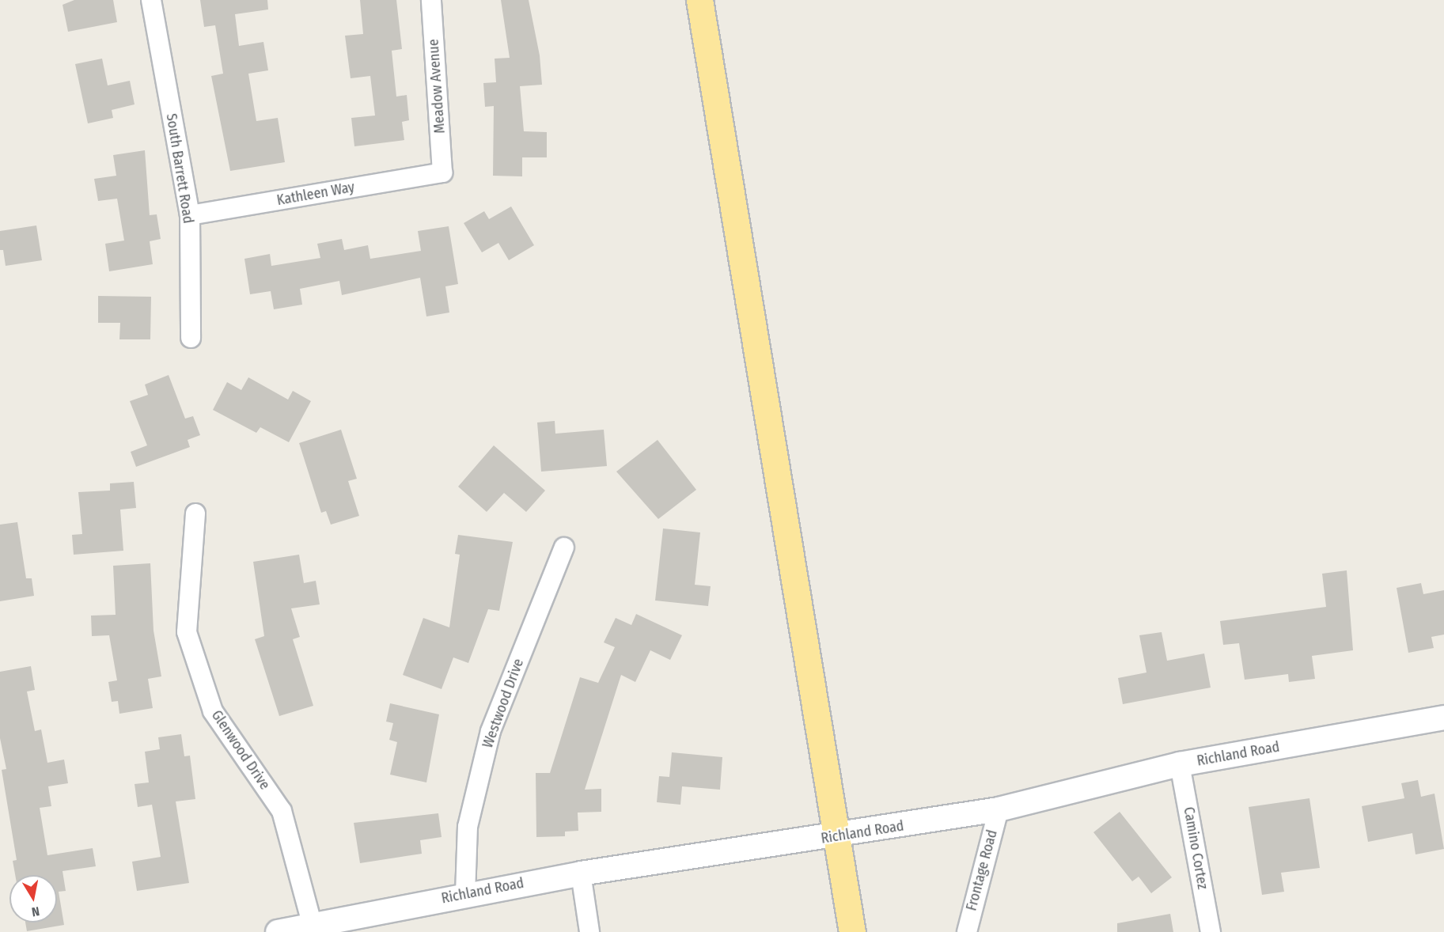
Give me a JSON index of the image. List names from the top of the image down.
{
  "streets": {
    "street": [
      "Meadow Avenue",
      "South Barrett Road",
      "Kathleen Way",
      "Westwood Drive",
      "Glenwood Drive",
      "Richland Road",
      "Camino Cortez",
      "Frontage Road"
    ]
  },
  "crossings": [
    ["Meadow Avenue", "Kathleen Way"],
    ["South Barrett Road", "Kathleen Way"],
    ["Westwood Drive", "Richland Road"],
    ["Glenwood Drive", "Richland Road"],
    ["Richland Road", "Camino Cortez"],
    ["Richland Road", "Frontage Road"]
  ],
  "north": "bottom"
}
